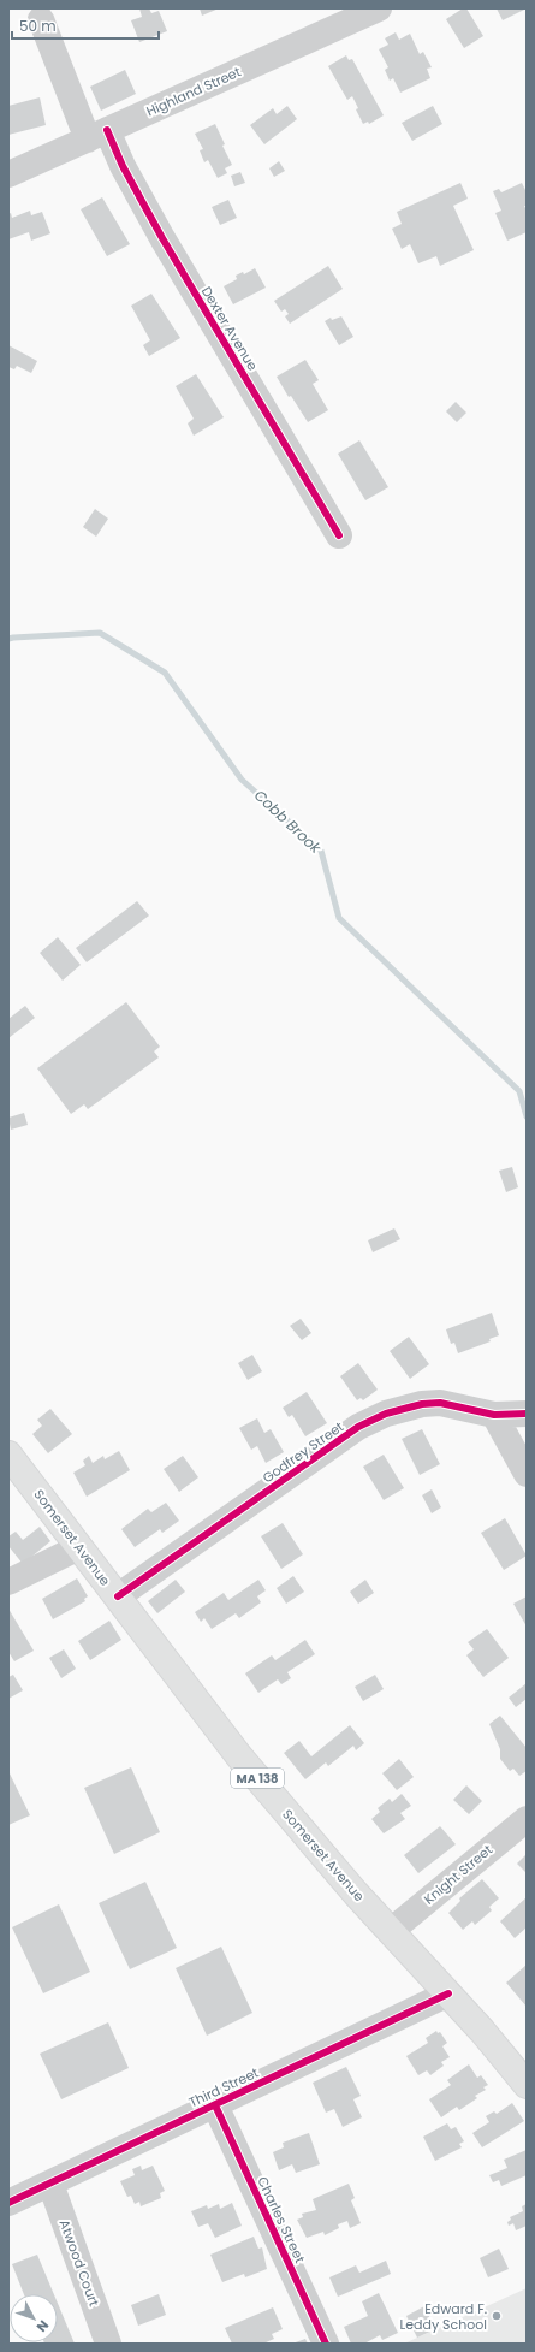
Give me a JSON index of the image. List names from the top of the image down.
{
  "streets": {
    "main road": ["Somerset Avenue", "MA 138"],
    "street": [
      "Highland Street",
      "Dexter Avenue",
      "Godfrey Street",
      "Knight Street",
      "Third Street",
      "Charles Street",
      "Atwood Court"
    ]
  },
  "crossings": [
    ["Highland Street", "Dexter Avenue"],
    ["Godfrey Street", "Somerset Avenue"],
    ["Somerset Avenue", "Knight Street"],
    ["Somerset Avenue", "Third Street"],
    ["Third Street", "Charles Street"],
    ["Third Street", "Atwood Court"]
  ],
  "water": ["Cobb Brook"],
  "places": ["Edward F. Leddy School"],
  "scale_bar": "50 m",
  "north": "bottom right"
}
